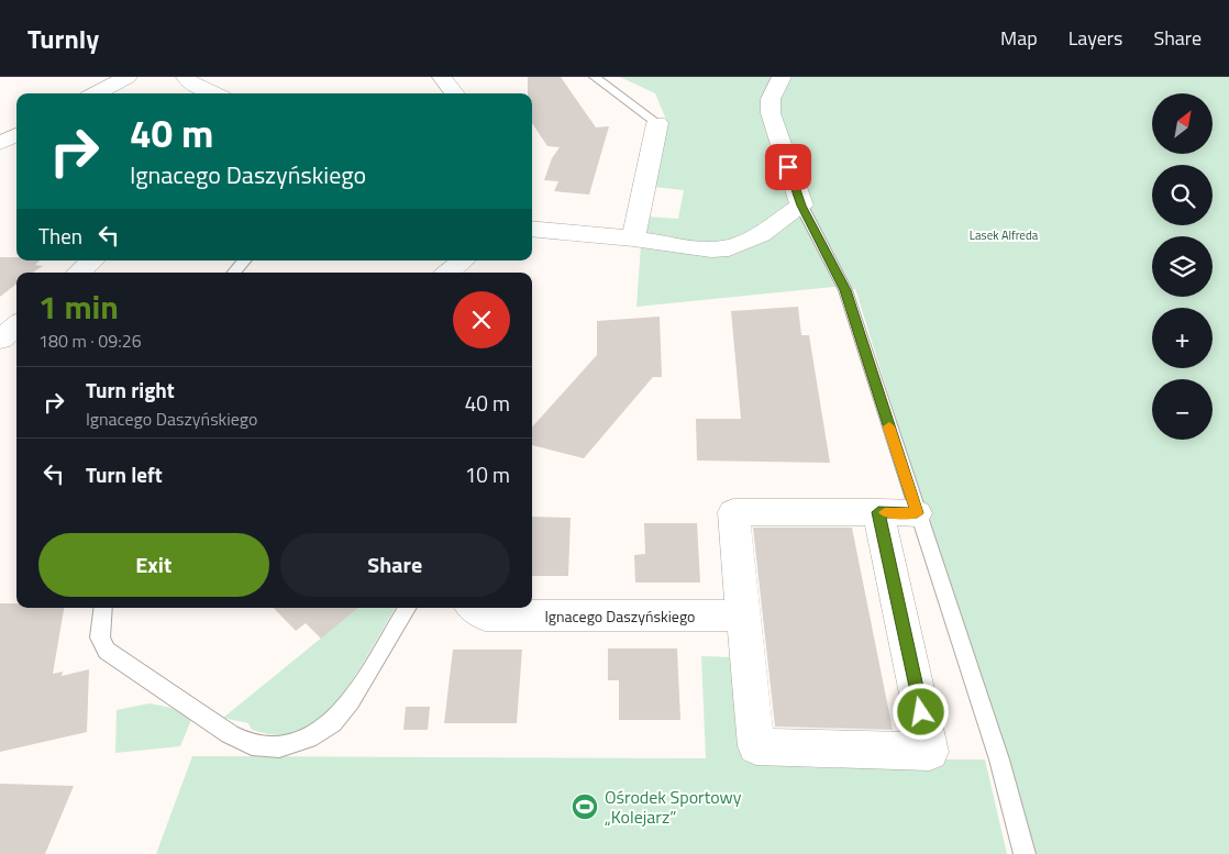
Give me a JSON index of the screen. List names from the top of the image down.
{
  "streets": {
    "street": ["Ignacego Daszyńskiego"]
  },
  "parks": ["Lasek Alfreda"],
  "places": {
    "sports": ["Ośrodek Sportowy „Kolejarz”"]
  },
  "north": "top right",
  "page": {
    "header": "Turnly",
    "nav": ["Map", "Layers", "Share"],
    "map_buttons": ["+", "−"],
    "turn": ["40 m", "Ignacego Daszyńskiego"],
    "then": "Then",
    "heading": ["1 min", "180 m · 09:26"],
    "list": [
      {
        "name": "Turn right",
        "note": "Ignacego Daszyńskiego",
        "value": "40 m"
      },
      {
        "name": "Turn left",
        "value": "10 m"
      }
    ],
    "buttons": ["Exit", "Share"]
  }
}
